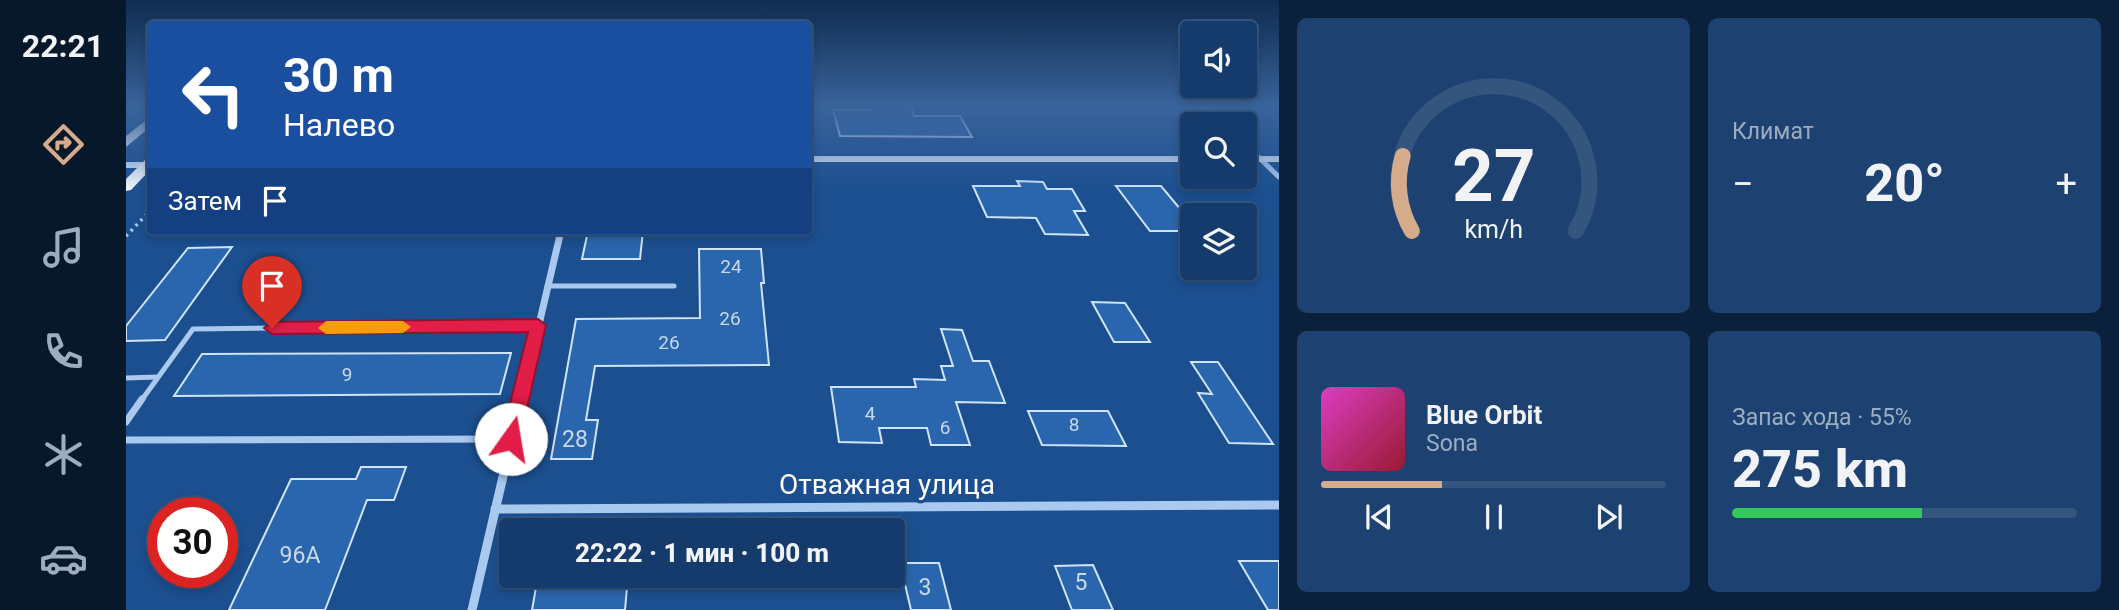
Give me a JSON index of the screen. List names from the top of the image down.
{
  "streets": {
    "street": ["Отважная улица"]
  },
  "house_numbers": [
    "24",
    "26",
    "26",
    "9",
    "4",
    "8",
    "6",
    "28",
    "96А",
    "5",
    "3"
  ],
  "page": {
    "tabs": "22:21",
    "tile": [
      "Климат",
      ["Запас хода · 55%", "275 km"]
    ],
    "turn": ["30 m", "Налево"],
    "heat": ["−", "20°", "+"],
    "then": "Затем",
    "song": ["Blue Orbit", "Sona"],
    "limit": "30",
    "trip": "22:22 · 1 мин · 100 m",
    "gauge": ["27", "km/h"]
  }
}
